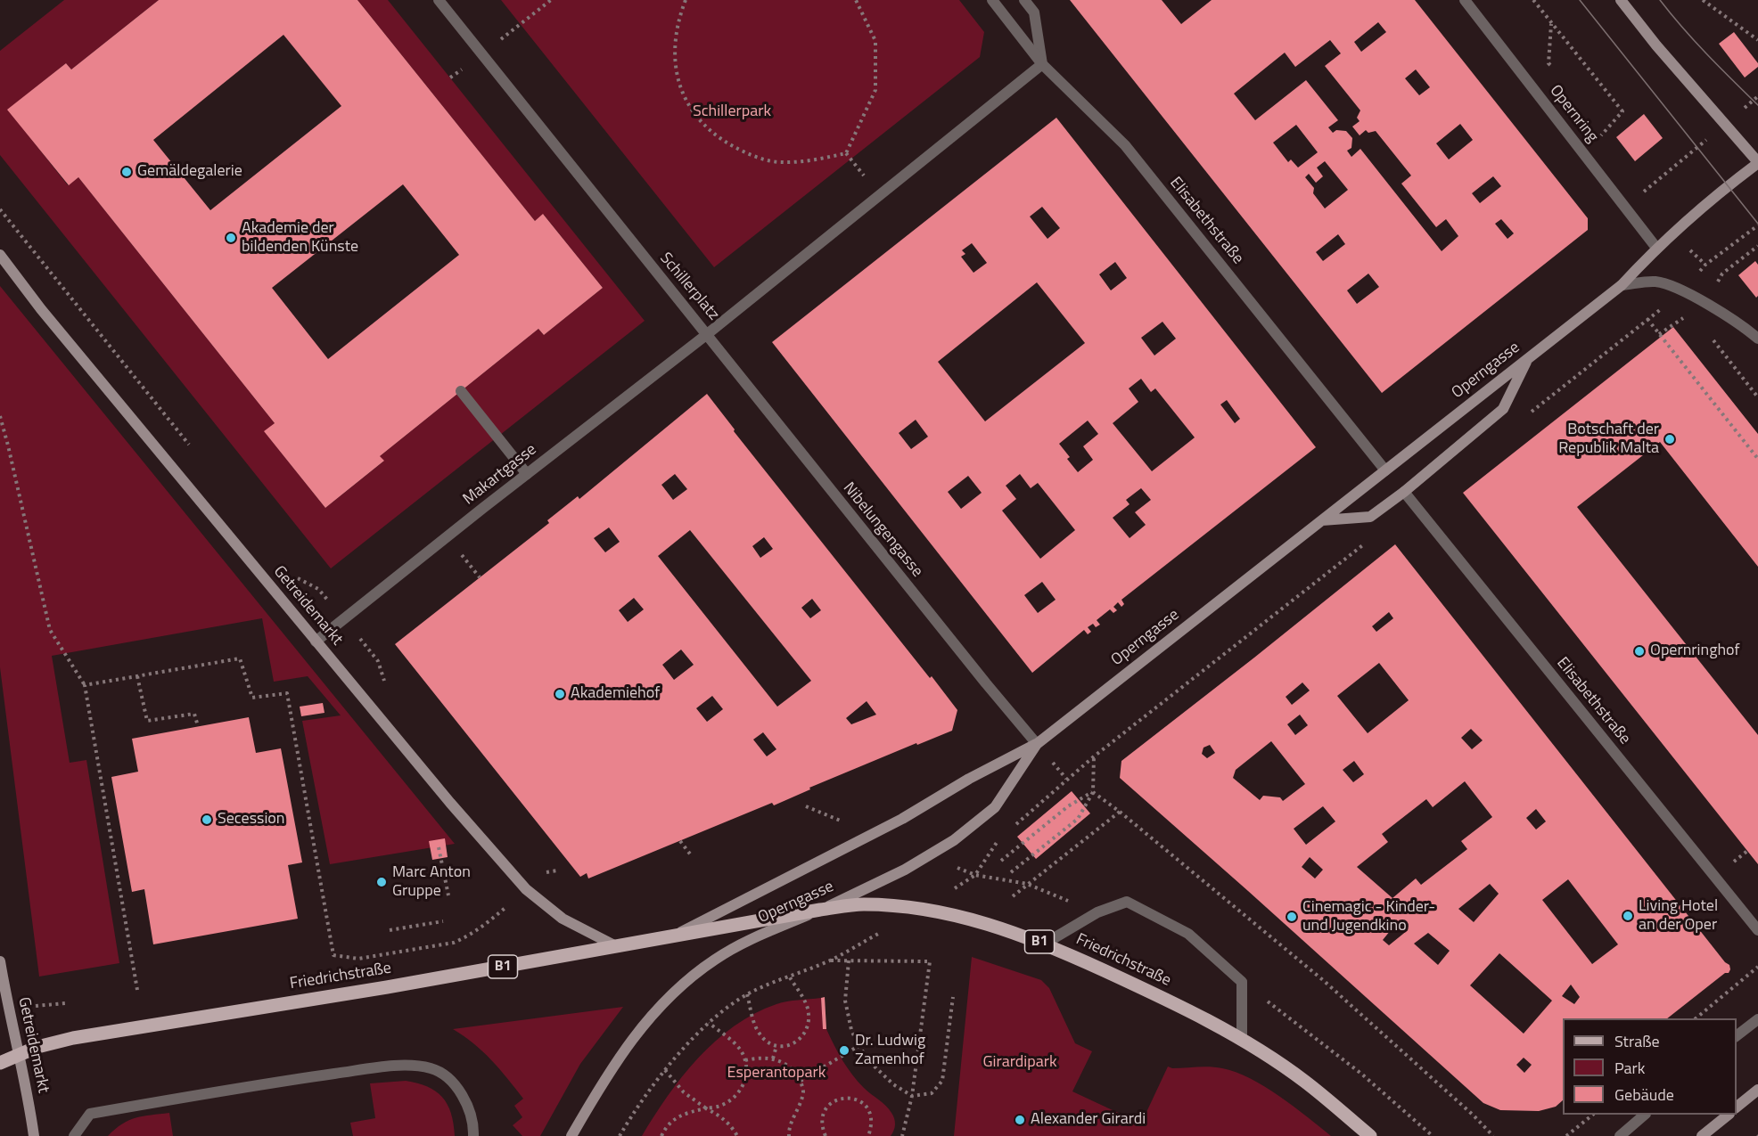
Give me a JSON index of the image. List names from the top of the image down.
{
  "streets": {
    "main road": [
      "Operngasse",
      "Getreidemarkt",
      "B1",
      "Friedrichstraße"
    ],
    "street": [
      "Opernring",
      "Elisabethstraße",
      "Schillerplatz",
      "Makartgasse",
      "Nibelungengasse"
    ]
  },
  "crossings": [
    ["Opernring", "Operngasse"],
    ["Elisabethstraße", "Schillerplatz"],
    ["Elisabethstraße", "Operngasse"],
    ["Schillerplatz", "Makartgasse"],
    ["Schillerplatz", "Nibelungengasse"],
    ["Operngasse", "Nibelungengasse"],
    ["Operngasse", "Friedrichstraße"],
    ["Makartgasse", "Nibelungengasse"],
    ["Makartgasse", "Getreidemarkt"],
    ["Nibelungengasse", "Friedrichstraße"],
    ["Getreidemarkt", "B1"],
    ["Getreidemarkt", "Friedrichstraße"],
    ["B1", "Friedrichstraße"]
  ],
  "parks": ["Schillerpark", "Girardipark", "Esperantopark"],
  "places": [
    "Gemäldegalerie",
    "Akademie der bildenden Künste",
    "Botschaft der Republik Malta",
    "Opernringhof",
    "Akademiehof",
    "Secession",
    "Marc Anton Gruppe",
    "Living Hotel an der Oper",
    "Cinemagic - Kinder- und Jugendkino",
    "Dr. Ludwig Zamenhof",
    "Alexander Girardi"
  ],
  "legend": ["Straße", "Park", "Gebäude"]
}
